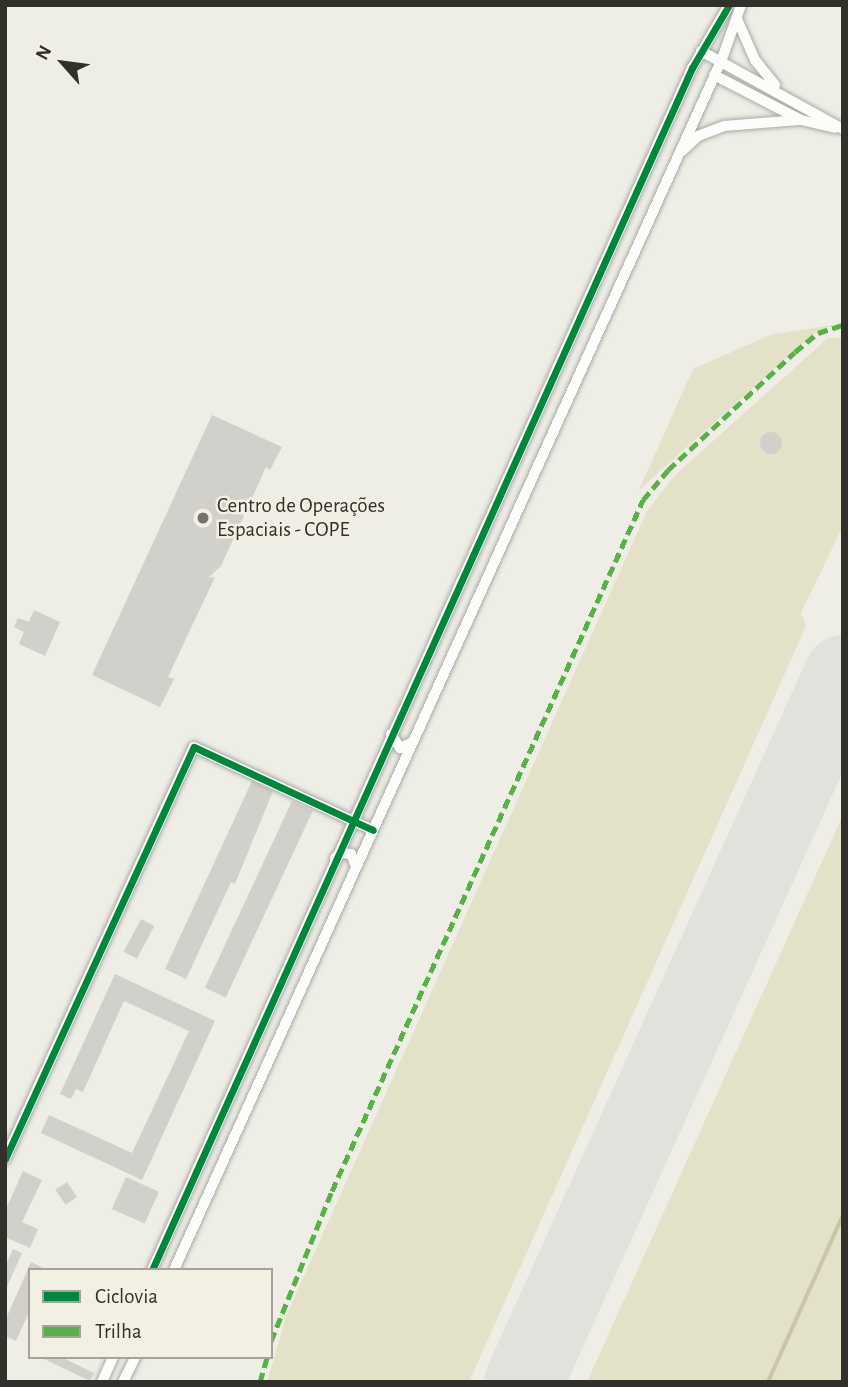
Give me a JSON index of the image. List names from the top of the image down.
{
  "places": ["Centro de Operações Espaciais - COPE"],
  "legend": ["Ciclovia", "Trilha"],
  "north": "top left"
}
